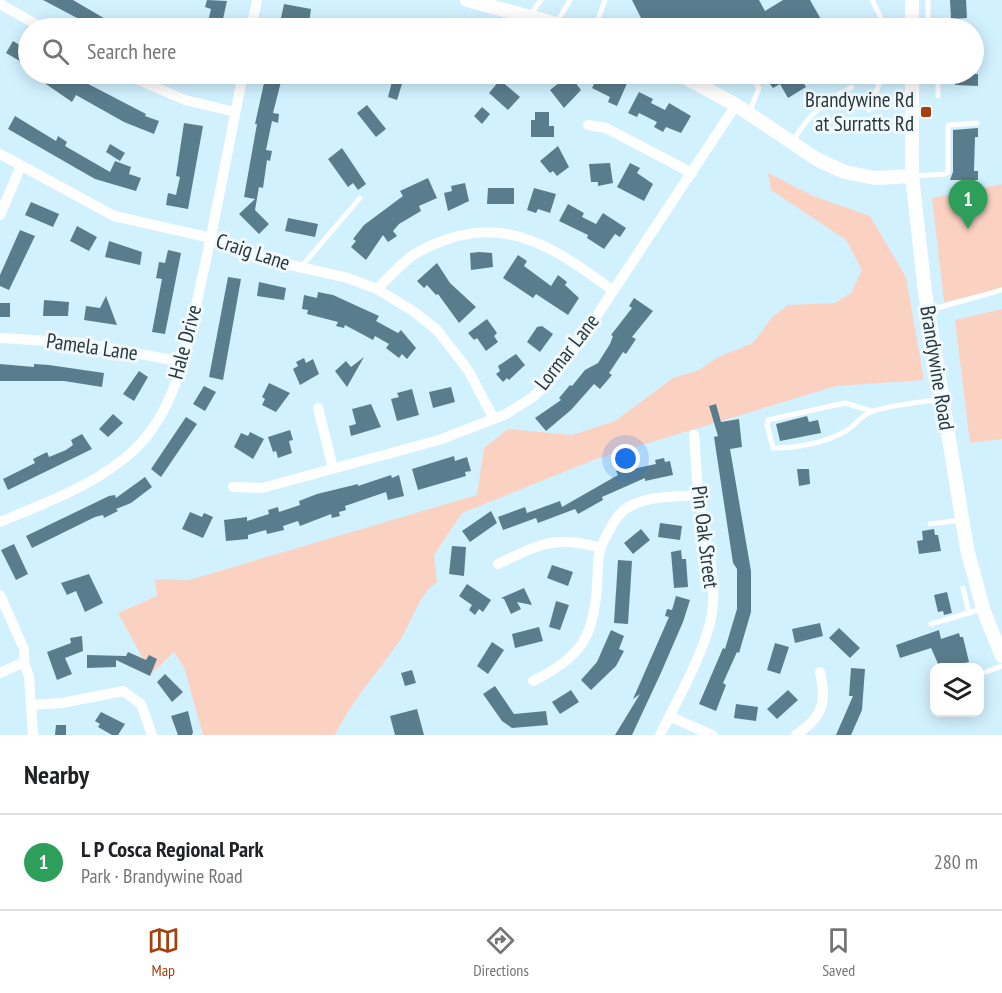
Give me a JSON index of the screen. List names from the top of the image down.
{
  "streets": {
    "main road": ["Brandywine Road"],
    "street": [
      "Craig Lane",
      "Hale Drive",
      "Pamela Lane",
      "Lormar Lane",
      "Pin Oak Street"
    ]
  },
  "crossings": [
    ["Craig Lane", "Hale Drive"],
    ["Craig Lane", "Lormar Lane"],
    ["Hale Drive", "Pamela Lane"]
  ],
  "places": {
    "transit": ["Brandywine Rd at Surratts Rd"]
  },
  "page": {
    "search": "Search here",
    "pins": "1",
    "heading": "Nearby",
    "list": [
      {
        "mark": "1",
        "name": "L P Cosca Regional Park",
        "note": "Park · Brandywine Road",
        "value": "280 m"
      }
    ],
    "nav": ["Map", "Directions", "Saved"]
  }
}
